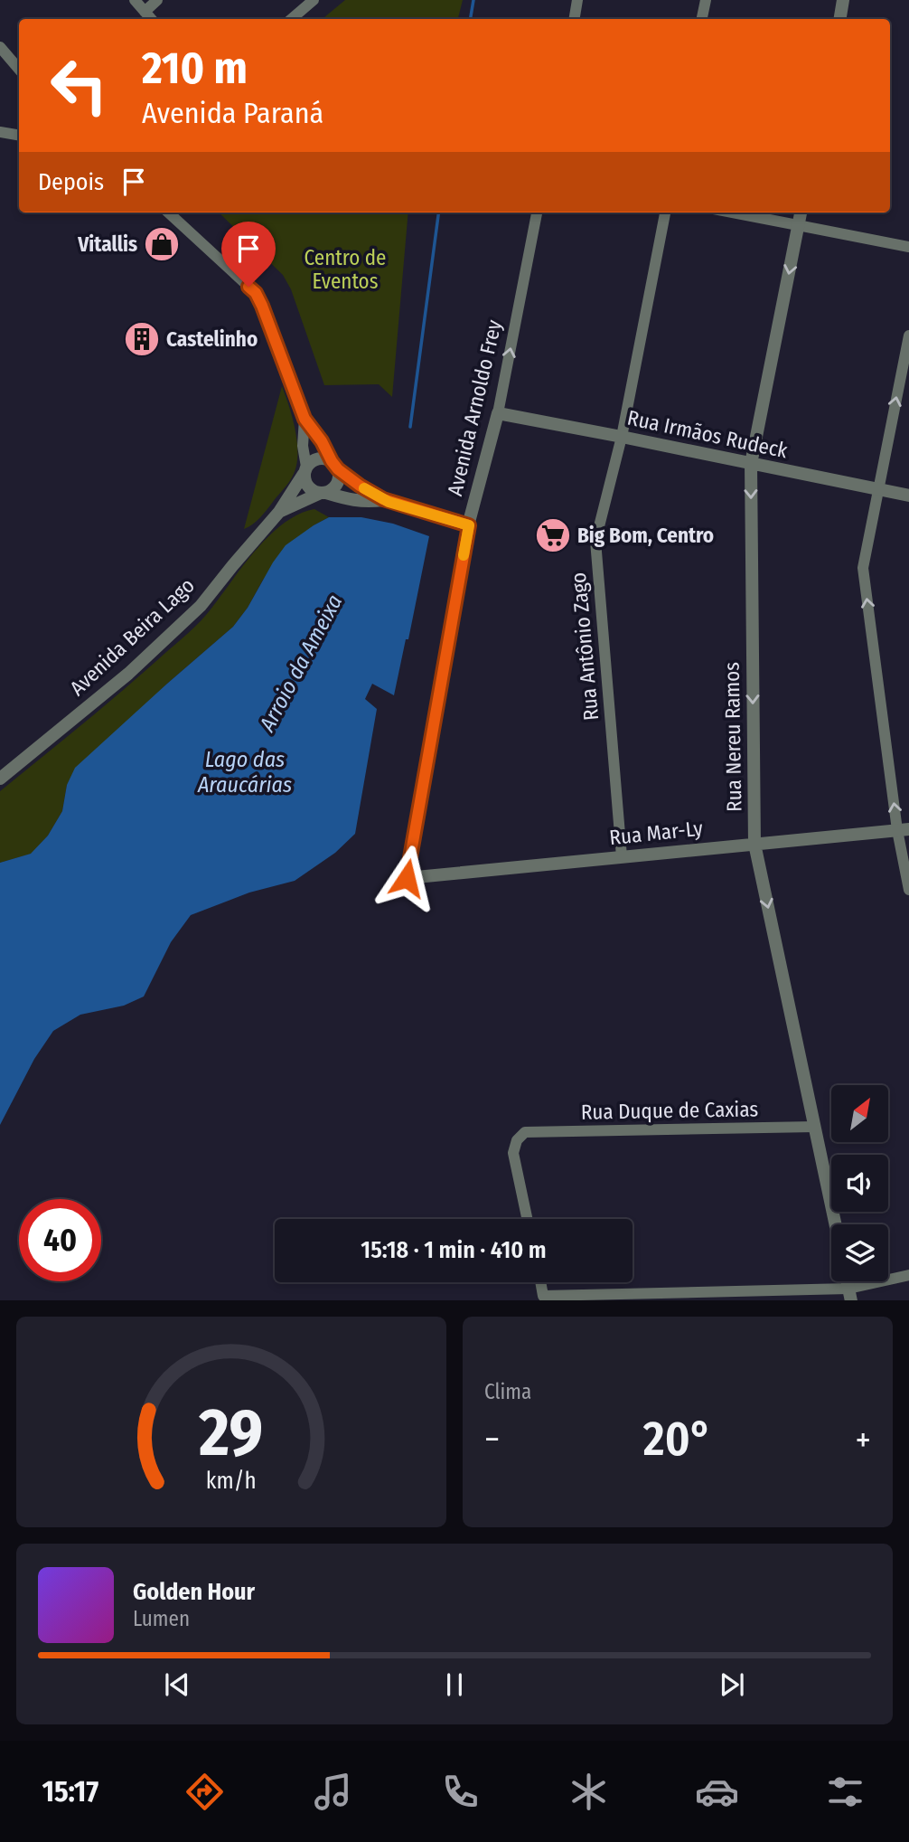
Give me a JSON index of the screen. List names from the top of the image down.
{
  "streets": {
    "street": [
      "Avenida Arnoldo Frey",
      "Rua Irmãos Rudeck",
      "Avenida Beira Lago",
      "Rua Antônio Zago",
      "Rua Nereu Ramos",
      "Rua Mar-Ly",
      "Rua Duque de Caxias"
    ]
  },
  "crossings": [
    ["Avenida Arnoldo Frey", "Rua Irmãos Rudeck"],
    ["Avenida Arnoldo Frey", "Rua Mar-Ly"],
    ["Rua Irmãos Rudeck", "Rua Antônio Zago"],
    ["Rua Irmãos Rudeck", "Rua Nereu Ramos"],
    ["Rua Antônio Zago", "Rua Mar-Ly"],
    ["Rua Nereu Ramos", "Rua Mar-Ly"],
    ["Rua Nereu Ramos", "Rua Duque de Caxias"]
  ],
  "one_way": ["Rua Nereu Ramos"],
  "water": ["Arroio da Ameixa", "Lago das Araucárias"],
  "parks": ["Centro de Eventos"],
  "places": {
    "shop": ["Vitallis"],
    "building": ["Castelinho"],
    "supermarket": ["Big Bom, Centro"]
  },
  "north": "top right",
  "page": {
    "turn": ["210 m", "Avenida Paraná"],
    "then": "Depois",
    "limit": "40",
    "trip": "15:18 · 1 min · 410 m",
    "tile": "Clima",
    "heat": ["−", "20°", "+"],
    "song": ["Golden Hour", "Lumen"],
    "tabs": "15:17",
    "gauge": ["29", "km/h"]
  }
}
